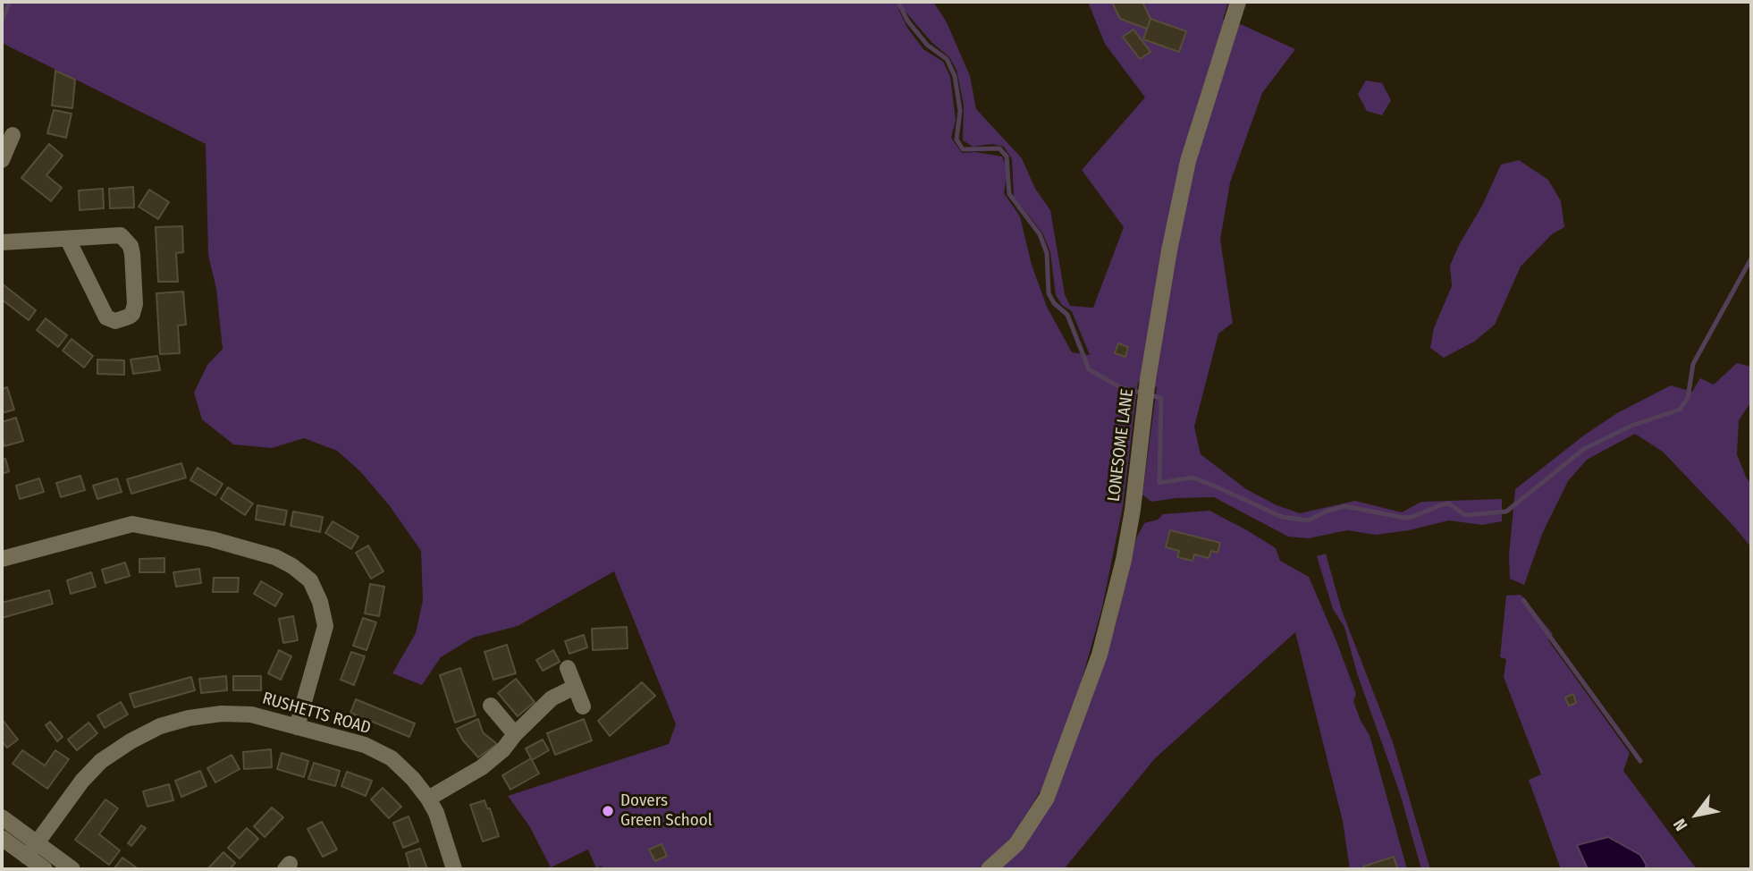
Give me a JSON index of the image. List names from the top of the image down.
{
  "streets": {
    "street": ["LONESOME LANE", "RUSHETTS ROAD"]
  },
  "places": ["Dovers Green School"],
  "north": "bottom left"
}
